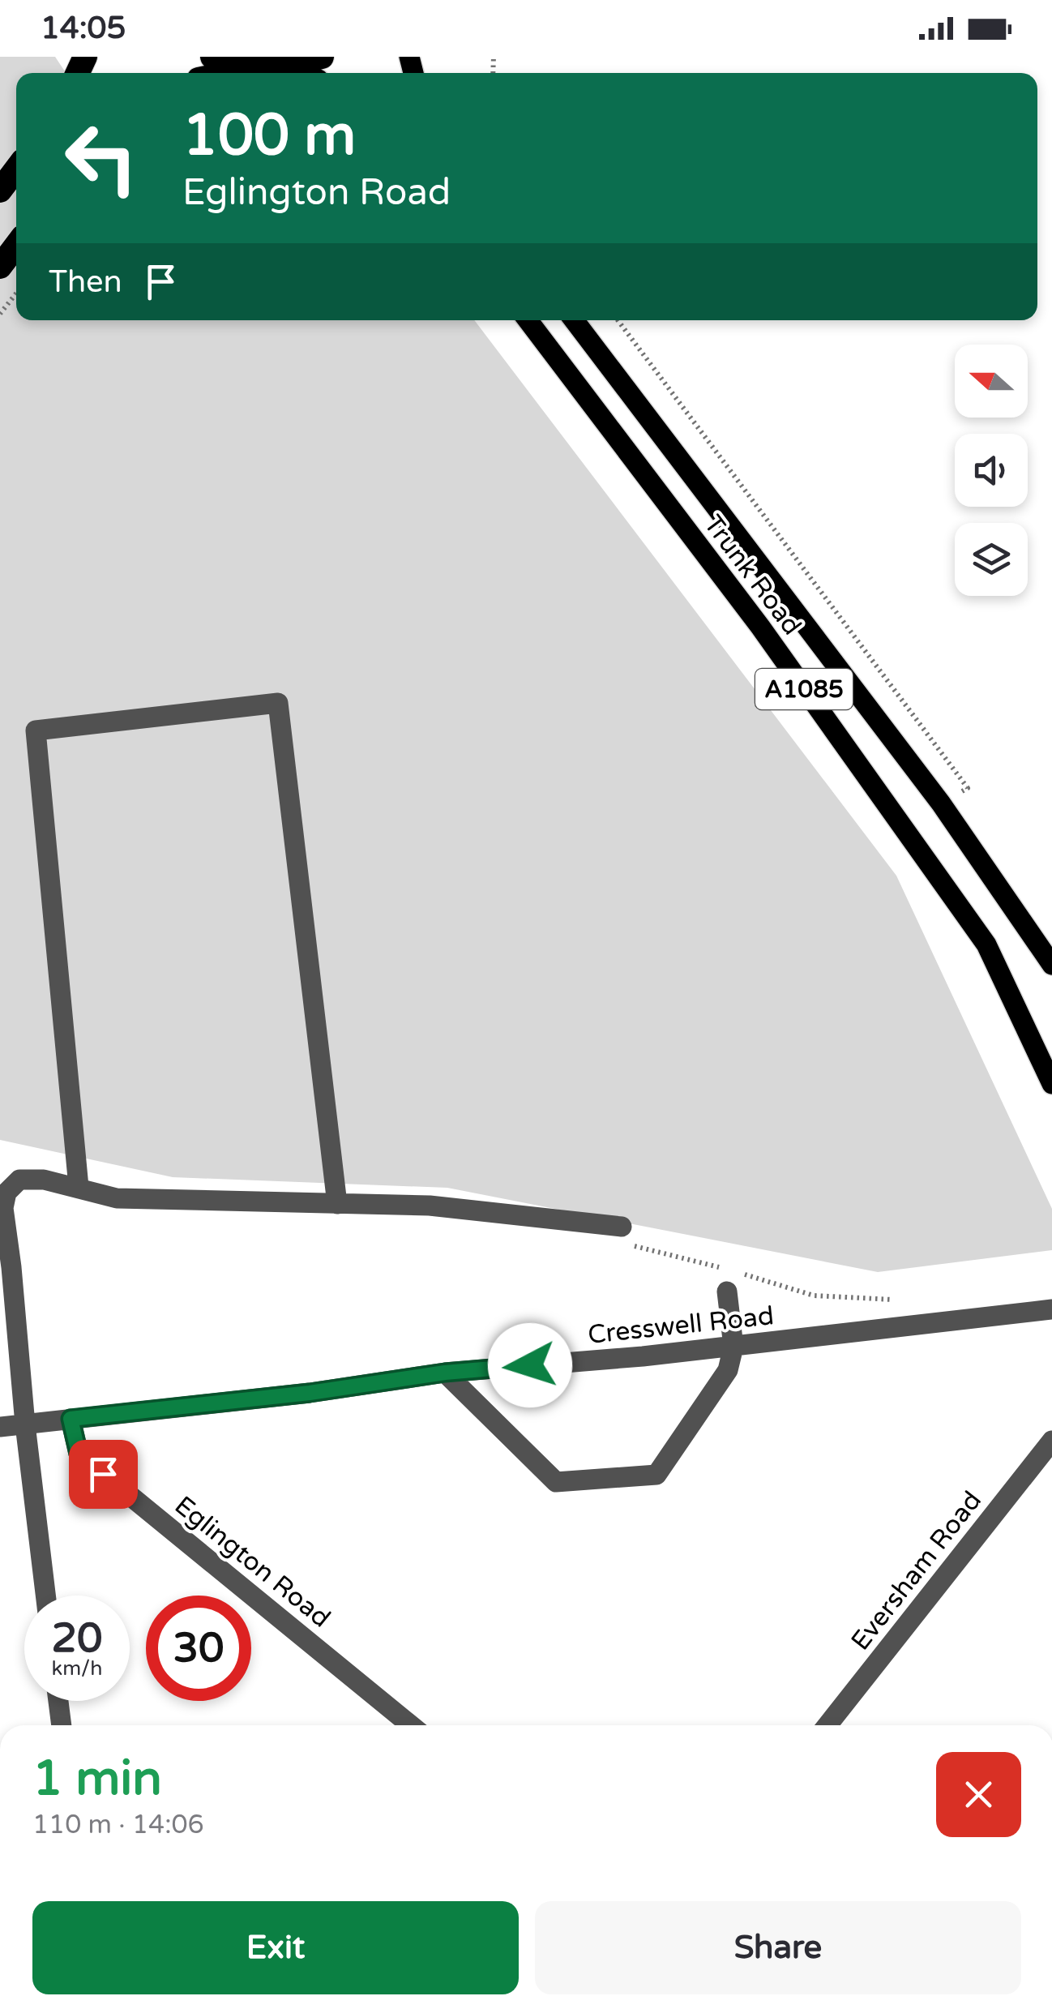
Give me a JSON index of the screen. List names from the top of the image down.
{
  "streets": {
    "main road": ["Trunk Road", "A1085"],
    "street": ["Cresswell Road", "Eglington Road", "Eversham Road"]
  },
  "crossings": [
    ["Cresswell Road", "Eglington Road"]
  ],
  "north": "left",
  "page": {
    "status": "14:05",
    "turn": ["100 m", "Eglington Road"],
    "then": "Then",
    "speed": "20 km/h",
    "limit": "30",
    "heading": ["1 min", "110 m · 14:06"],
    "buttons": ["Exit", "Share"]
  }
}
